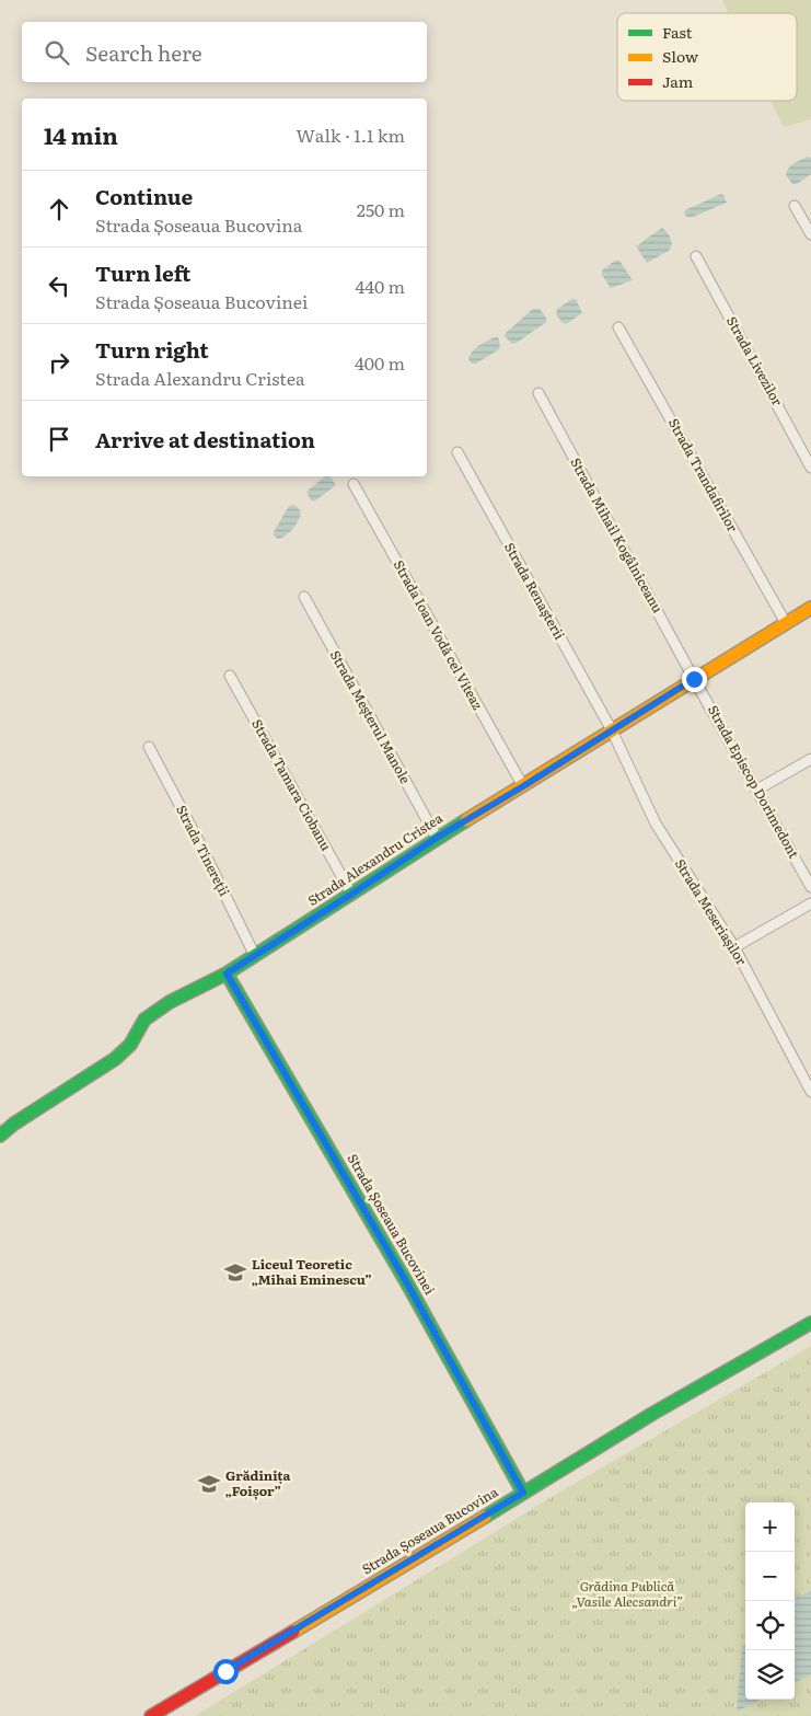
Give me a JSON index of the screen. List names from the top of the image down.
{
  "streets": {
    "main road": ["Strada Alexandru Cristea", "Strada Șoseaua Bucovinei", "Strada Șoseaua Bucovina"],
    "street": [
      "Strada Livezilor",
      "Strada Trandafirilor",
      "Strada Mihail Kogâlniceanu",
      "Strada Renașterii",
      "Strada Ioan Vodă cel Viteaz",
      "Strada Meșterul Manole",
      "Strada Episcop Dorimedont",
      "Strada Tamara Ciobanu",
      "Strada Tinereții",
      "Strada Meseriașilor"
    ]
  },
  "crossings": [
    ["Strada Trandafirilor", "Strada Alexandru Cristea"],
    ["Strada Mihail Kogâlniceanu", "Strada Episcop Dorimedont"],
    ["Strada Mihail Kogâlniceanu", "Strada Alexandru Cristea"],
    ["Strada Renașterii", "Strada Alexandru Cristea"],
    ["Strada Renașterii", "Strada Meseriașilor"],
    ["Strada Ioan Vodă cel Viteaz", "Strada Alexandru Cristea"],
    ["Strada Meșterul Manole", "Strada Alexandru Cristea"],
    ["Strada Episcop Dorimedont", "Strada Alexandru Cristea"],
    ["Strada Tamara Ciobanu", "Strada Alexandru Cristea"],
    ["Strada Tinereții", "Strada Alexandru Cristea"],
    ["Strada Alexandru Cristea", "Strada Meseriașilor"],
    ["Strada Alexandru Cristea", "Strada Șoseaua Bucovinei"],
    ["Strada Șoseaua Bucovinei", "Strada Șoseaua Bucovina"]
  ],
  "parks": ["Grădina Publică „Vasile Alecsandri”"],
  "places": {
    "school or university": ["Liceul Teoretic „Mihai Eminescu”", "Grădinița „Foișor”"]
  },
  "legend": ["Fast", "Slow", "Jam"],
  "page": {
    "search": "Search here",
    "heading": ["14 min", "Walk · 1.1 km"],
    "list": [
      ["Continue", "Strada Șoseaua Bucovina", "250 m"],
      ["Turn left", "Strada Șoseaua Bucovinei", "440 m"],
      ["Turn right", "Strada Alexandru Cristea", "400 m"],
      "Arrive at destination"
    ],
    "map_buttons": ["+", "−"]
  }
}
